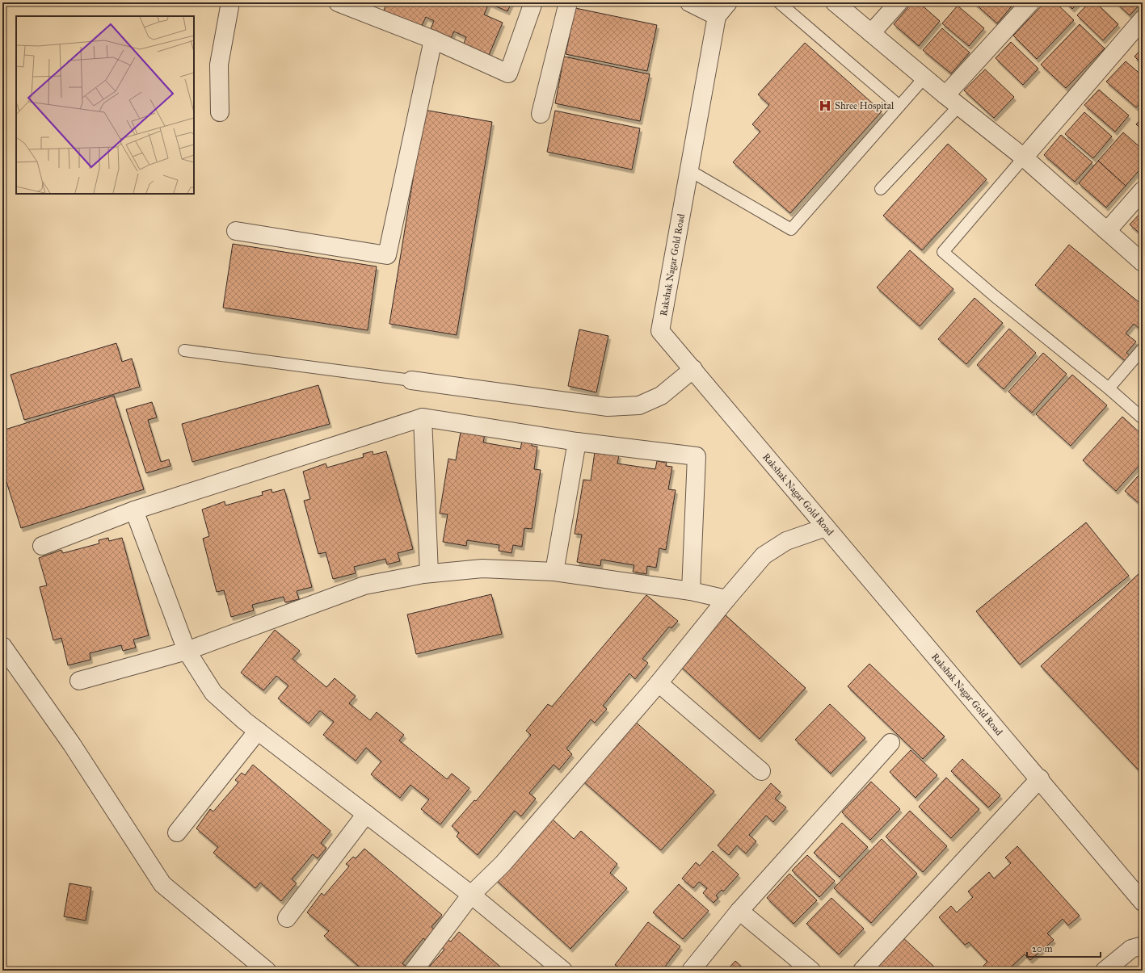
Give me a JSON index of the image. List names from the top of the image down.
{
  "streets": {
    "street": ["Rakshak Nagar Gold Road"]
  },
  "places": {
    "hospital": ["Shree Hospital"]
  },
  "scale_bar": "20 m"
}
